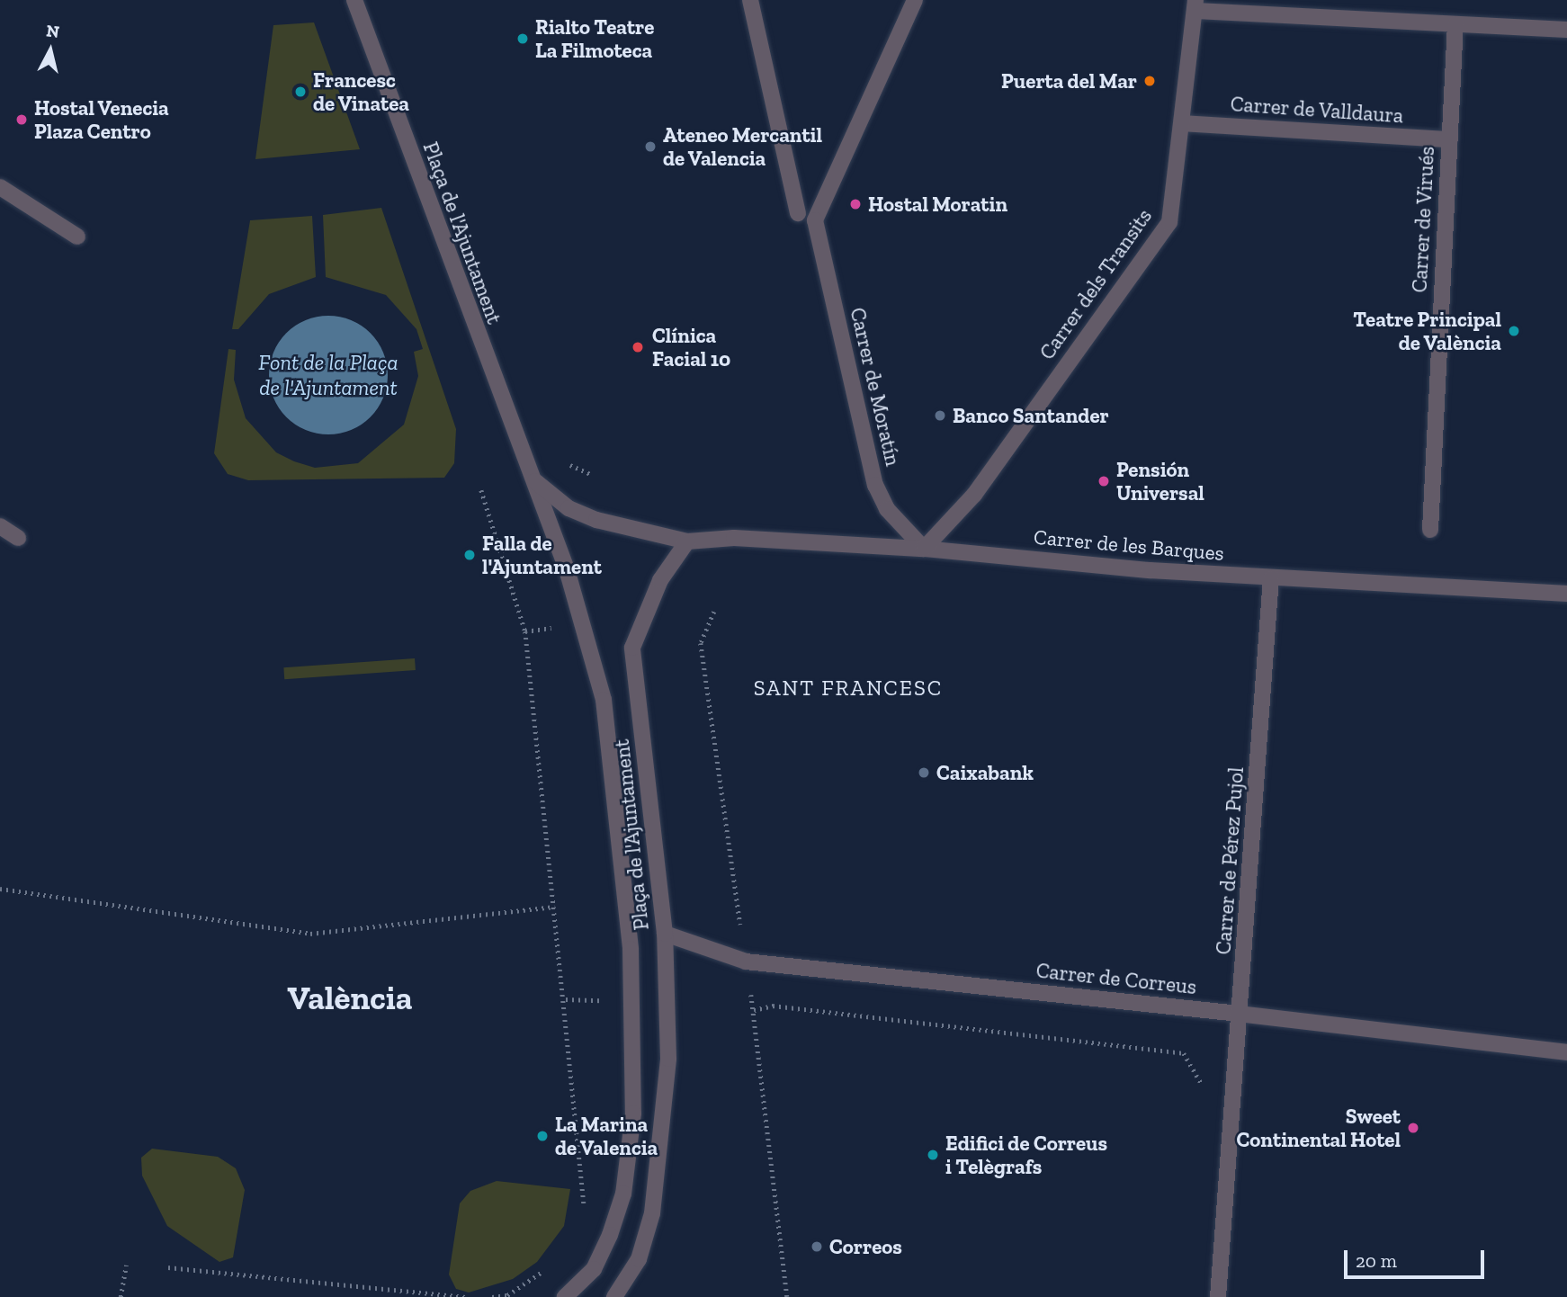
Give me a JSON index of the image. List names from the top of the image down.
{
  "streets": {
    "street": [
      "Carrer de Valldaura",
      "Carrer de Virués",
      "Plaça de l'Ajuntament",
      "Carrer dels Transits",
      "Carrer de Moratín",
      "Carrer de les Barques",
      "Carrer de Pérez Pujol",
      "Carrer de Correus"
    ]
  },
  "crossings": [
    ["Carrer de Valldaura", "Carrer de Virués"],
    ["Carrer de Valldaura", "Carrer dels Transits"],
    ["Plaça de l'Ajuntament", "Carrer de les Barques"],
    ["Plaça de l'Ajuntament", "Carrer de Correus"],
    ["Carrer dels Transits", "Carrer de Moratín"],
    ["Carrer dels Transits", "Carrer de les Barques"],
    ["Carrer de Moratín", "Carrer de les Barques"],
    ["Carrer de les Barques", "Carrer de Pérez Pujol"],
    ["Carrer de Pérez Pujol", "Carrer de Correus"]
  ],
  "districts": ["SANT FRANCESC", "València"],
  "water": ["Font de la Plaça de l'Ajuntament"],
  "places": [
    "Rialto Teatre La Filmoteca",
    "Puerta del Mar",
    "Francesc de Vinatea",
    "Hostal Venecia Plaza Centro",
    "Ateneo Mercantil de Valencia",
    "Hostal Moratin",
    "Teatre Principal de València",
    "Clínica Facial 10",
    "Banco Santander",
    "Pensión Universal",
    "Falla de l'Ajuntament",
    "Caixabank",
    "Sweet Continental Hotel",
    "La Marina de Valencia",
    "Edifici de Correus i Telègrafs",
    "Correos"
  ],
  "scale_bar": "20 m",
  "north": "top"
}
